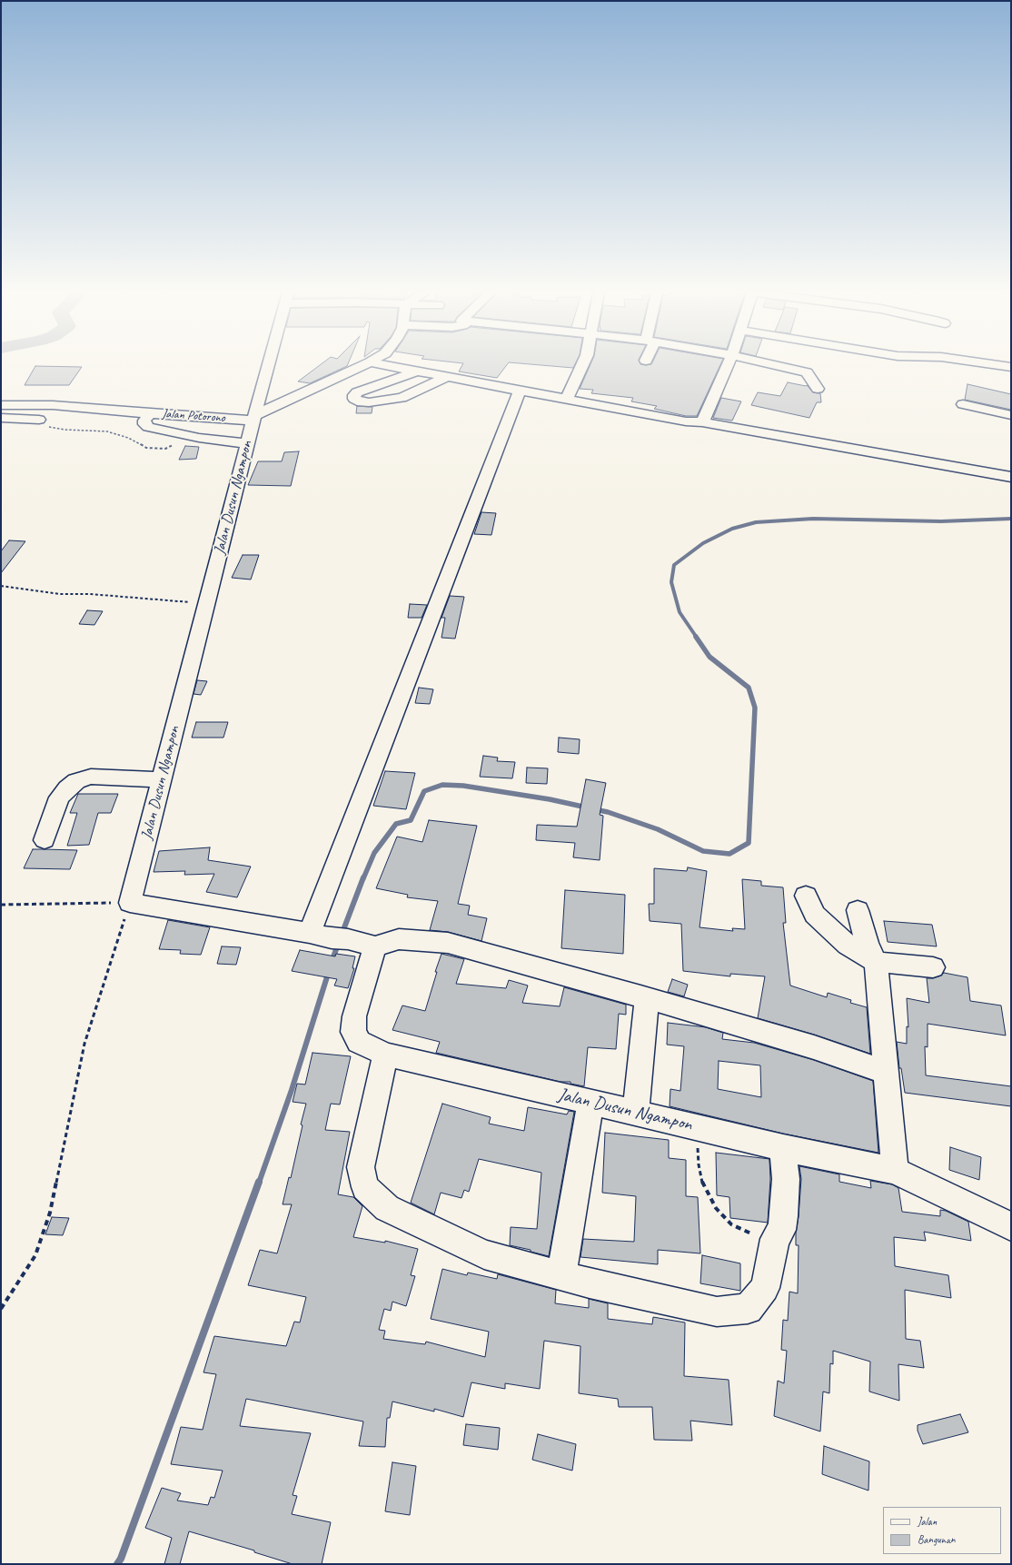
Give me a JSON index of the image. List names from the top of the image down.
{
  "streets": {
    "street": ["Jalan Potorono", "Jalan Dusun Ngampon"]
  },
  "crossings": [
    ["Jalan Potorono", "Jalan Dusun Ngampon"]
  ],
  "legend": ["Jalan", "Bangunan"]
}
